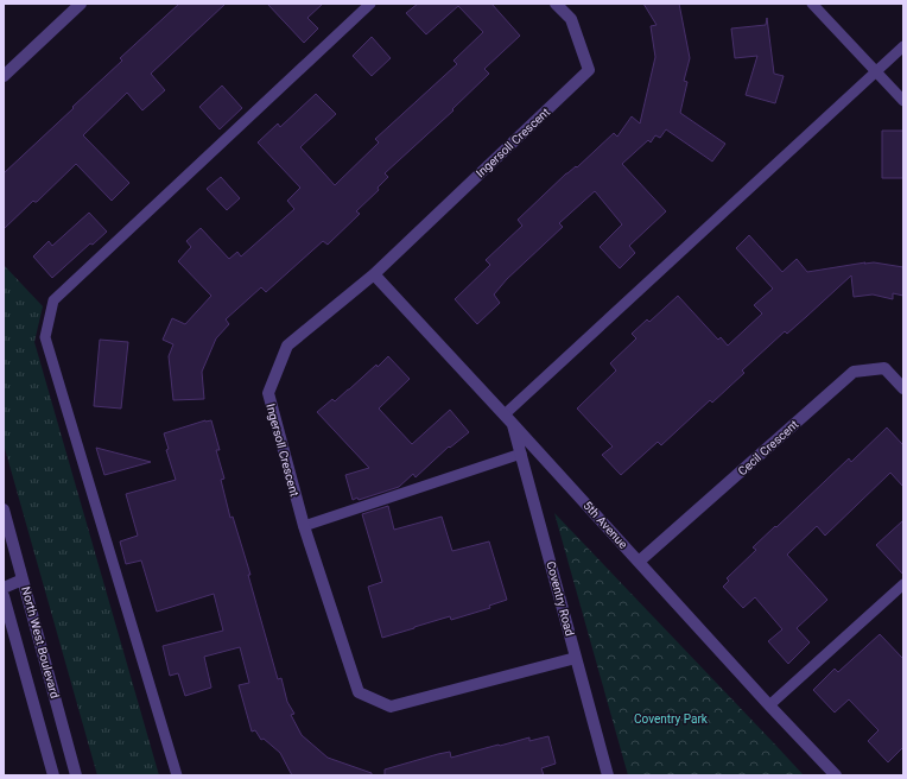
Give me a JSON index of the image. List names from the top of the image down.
{
  "streets": {
    "street": [
      "Ingersoll Crescent",
      "Cecil Crescent",
      "5th Avenue",
      "Coventry Road",
      "North West Boulevard"
    ]
  },
  "crossings": [
    ["Ingersoll Crescent", "5th Avenue"],
    ["Ingersoll Crescent", "Coventry Road"],
    ["Cecil Crescent", "5th Avenue"],
    ["5th Avenue", "Coventry Road"]
  ],
  "parks": ["Coventry Park"]
}
